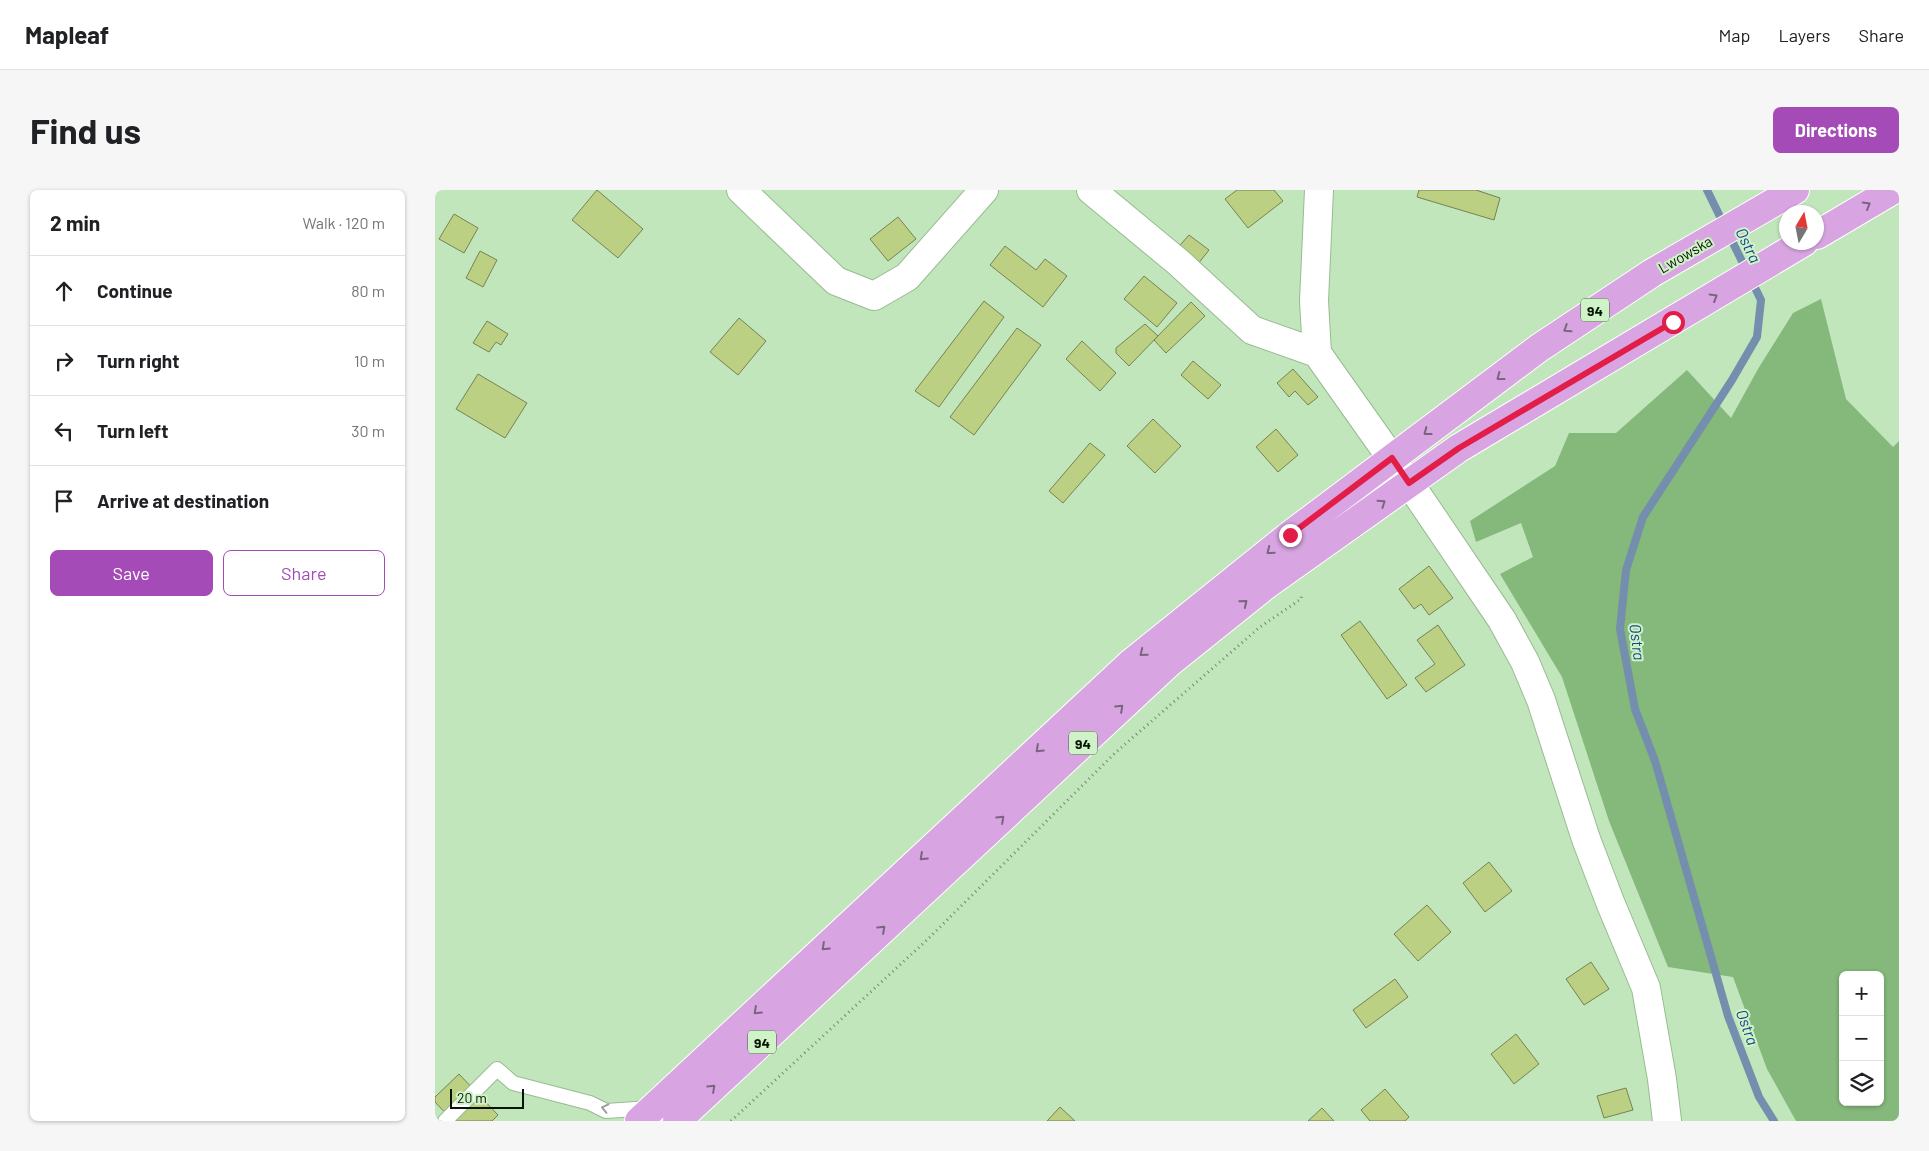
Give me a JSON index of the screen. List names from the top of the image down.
{
  "streets": {
    "main road": ["Lwowska", "94"]
  },
  "crossings": [
    ["Lwowska", "94"]
  ],
  "water": ["Ostra"],
  "scale_bar": "20 m",
  "north": "top",
  "page": {
    "header": "Mapleaf",
    "nav": ["Map", "Layers", "Share"],
    "buttons": [
      "Directions",
      ["Save", "Share"]
    ],
    "title": "Find us",
    "heading": ["2 min", "Walk · 120 m"],
    "list": [
      ["Continue", "80 m"],
      ["Turn right", "10 m"],
      ["Turn left", "30 m"],
      "Arrive at destination"
    ],
    "map_buttons": ["+", "−"],
    "scale": "20 m"
  }
}
